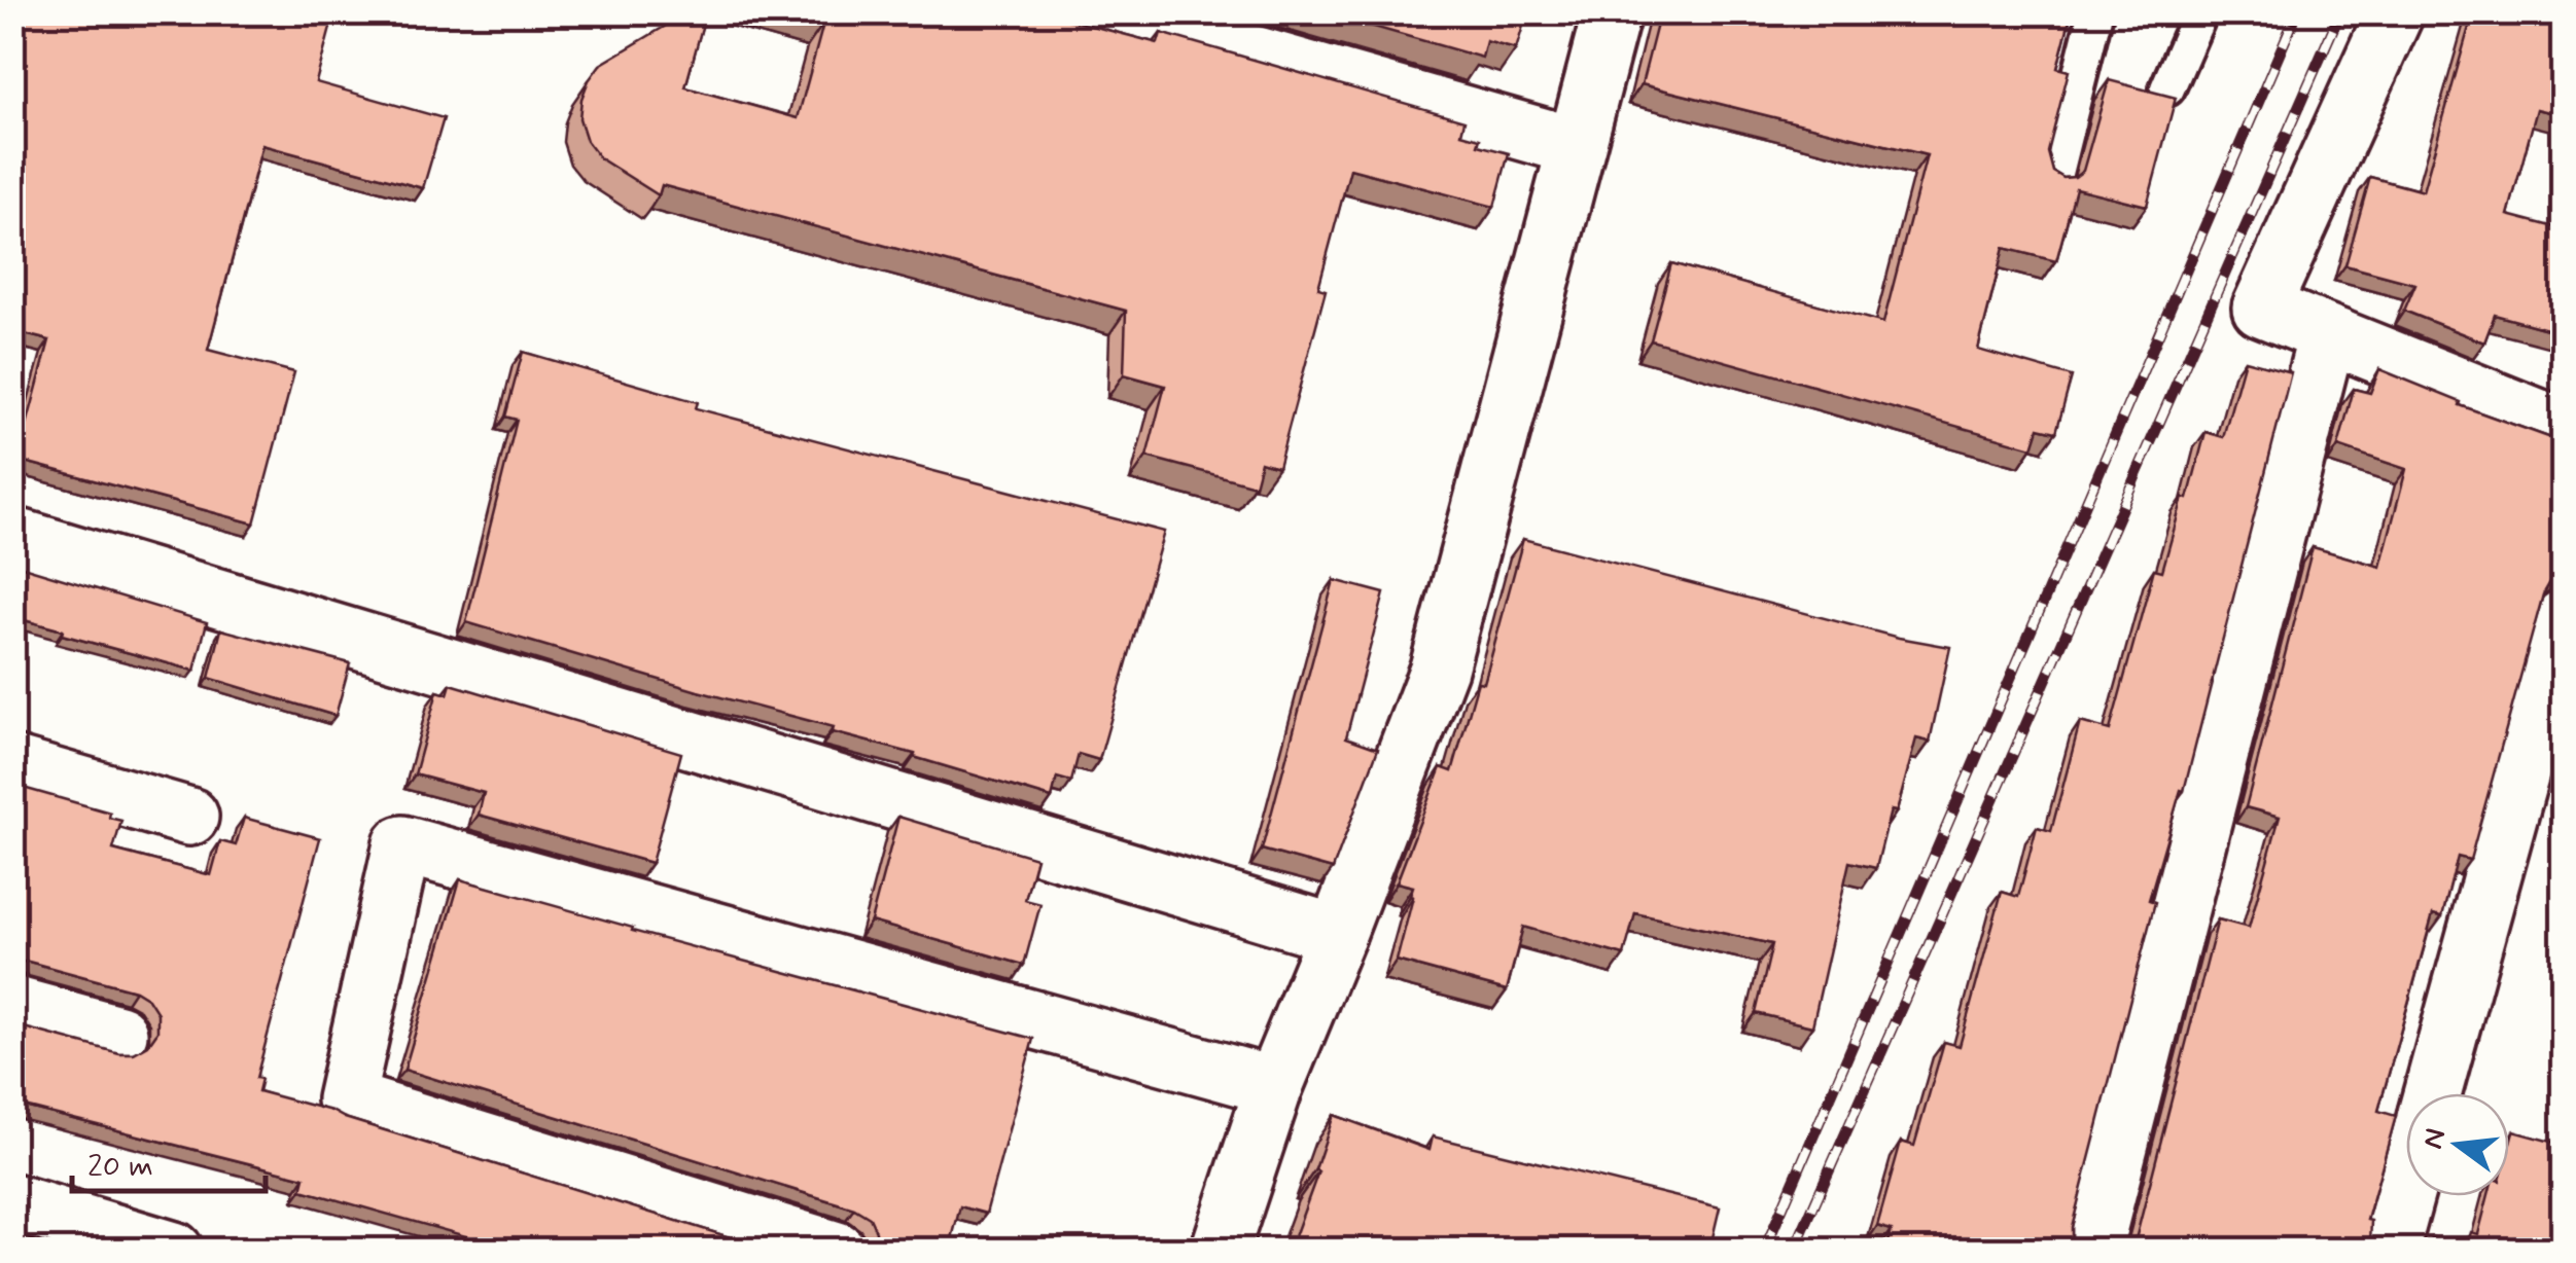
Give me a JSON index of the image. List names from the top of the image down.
{
  "scale_bar": "20 m",
  "north": "left"
}
